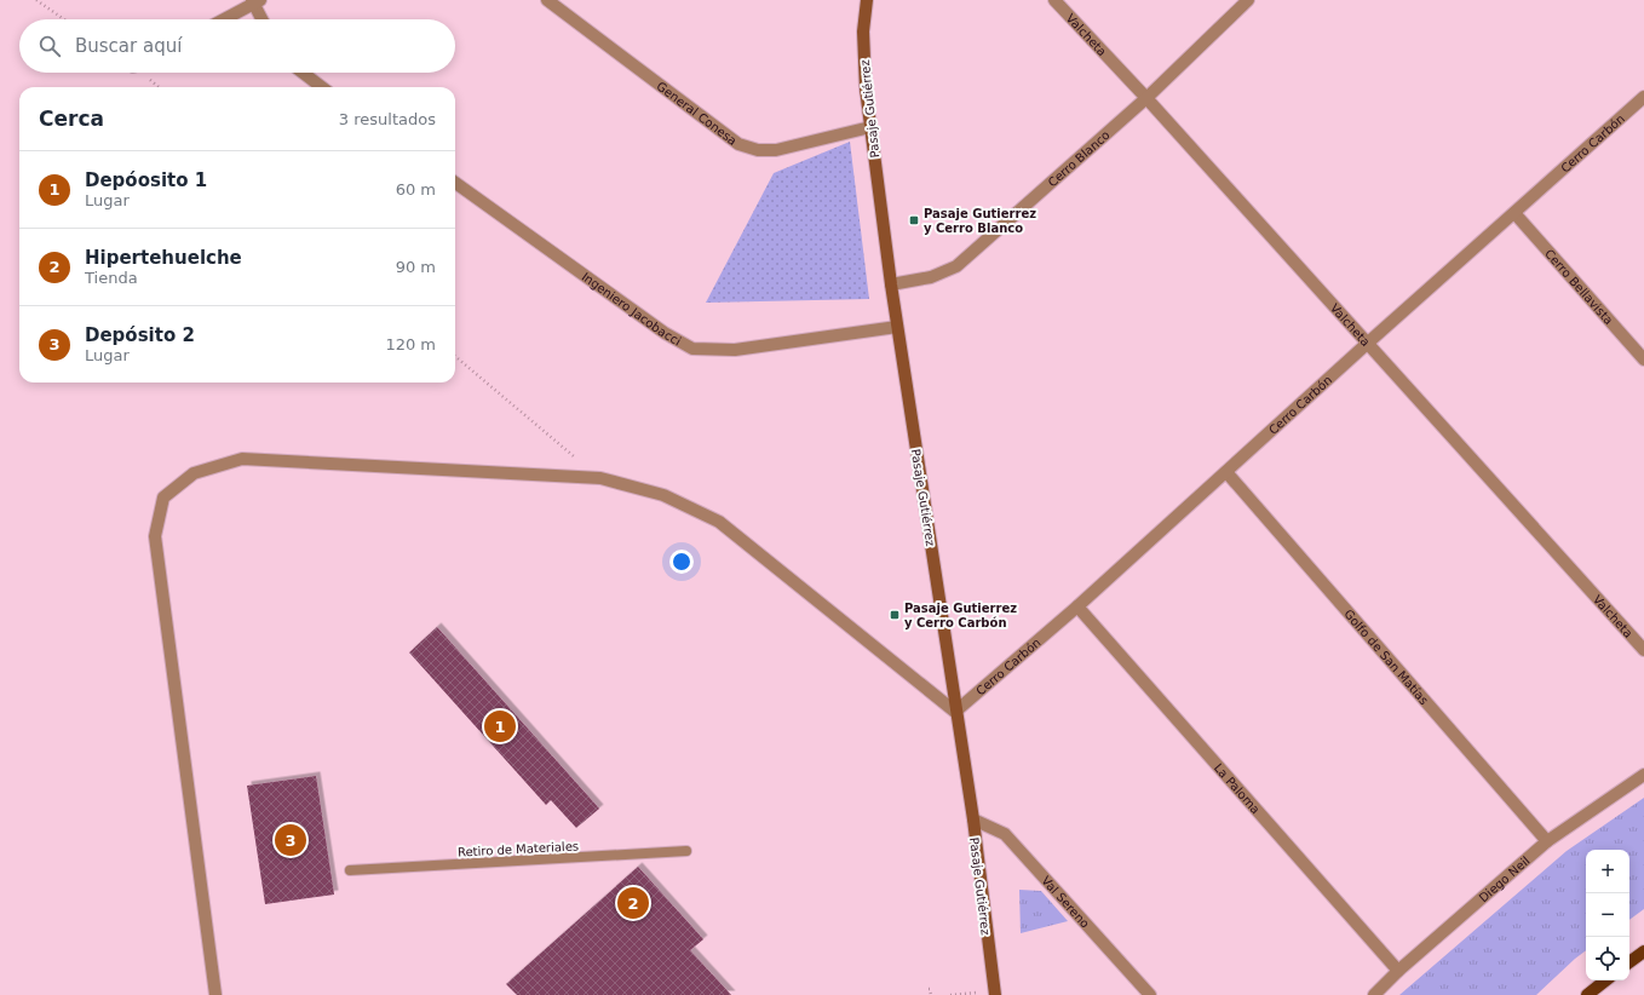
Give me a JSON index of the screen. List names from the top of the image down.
{
  "streets": {
    "main road": ["Pasaje Gutiérrez"],
    "street": [
      "Valcheta",
      "General Conesa",
      "Cerro Carbón",
      "Cerro Blanco",
      "Cerro Bellavista",
      "Ingeniero Jacobacci",
      "Golfo de San Matías",
      "La Paloma",
      "Diego Neil",
      "Val Sereno"
    ],
    "lane": ["Retiro de Materiales"]
  },
  "crossings": [
    ["Valcheta", "Cerro Carbón"],
    ["Valcheta", "Cerro Blanco"],
    ["Pasaje Gutiérrez", "General Conesa"],
    ["Pasaje Gutiérrez", "Cerro Carbón"],
    ["Pasaje Gutiérrez", "Cerro Blanco"],
    ["Pasaje Gutiérrez", "Ingeniero Jacobacci"],
    ["Pasaje Gutiérrez", "Val Sereno"],
    ["Cerro Carbón", "Cerro Bellavista"],
    ["Cerro Carbón", "Golfo de San Matías"],
    ["Cerro Carbón", "La Paloma"],
    ["Golfo de San Matías", "Diego Neil"],
    ["La Paloma", "Diego Neil"]
  ],
  "places": {
    "transit": ["Pasaje Gutierrez y Cerro Blanco", "Pasaje Gutierrez y Cerro Carbón"]
  },
  "page": {
    "search": "Buscar aquí",
    "heading": ["Cerca", "3 resultados"],
    "list": [
      {
        "mark": "1",
        "name": "Depóosito 1",
        "note": "Lugar",
        "value": "60 m"
      },
      {
        "mark": "2",
        "name": "Hipertehuelche",
        "note": "Tienda",
        "value": "90 m"
      },
      {
        "mark": "3",
        "name": "Depósito 2",
        "note": "Lugar",
        "value": "120 m"
      }
    ],
    "pins": ["1", "3", "2"],
    "map_buttons": ["+", "−"]
  }
}
